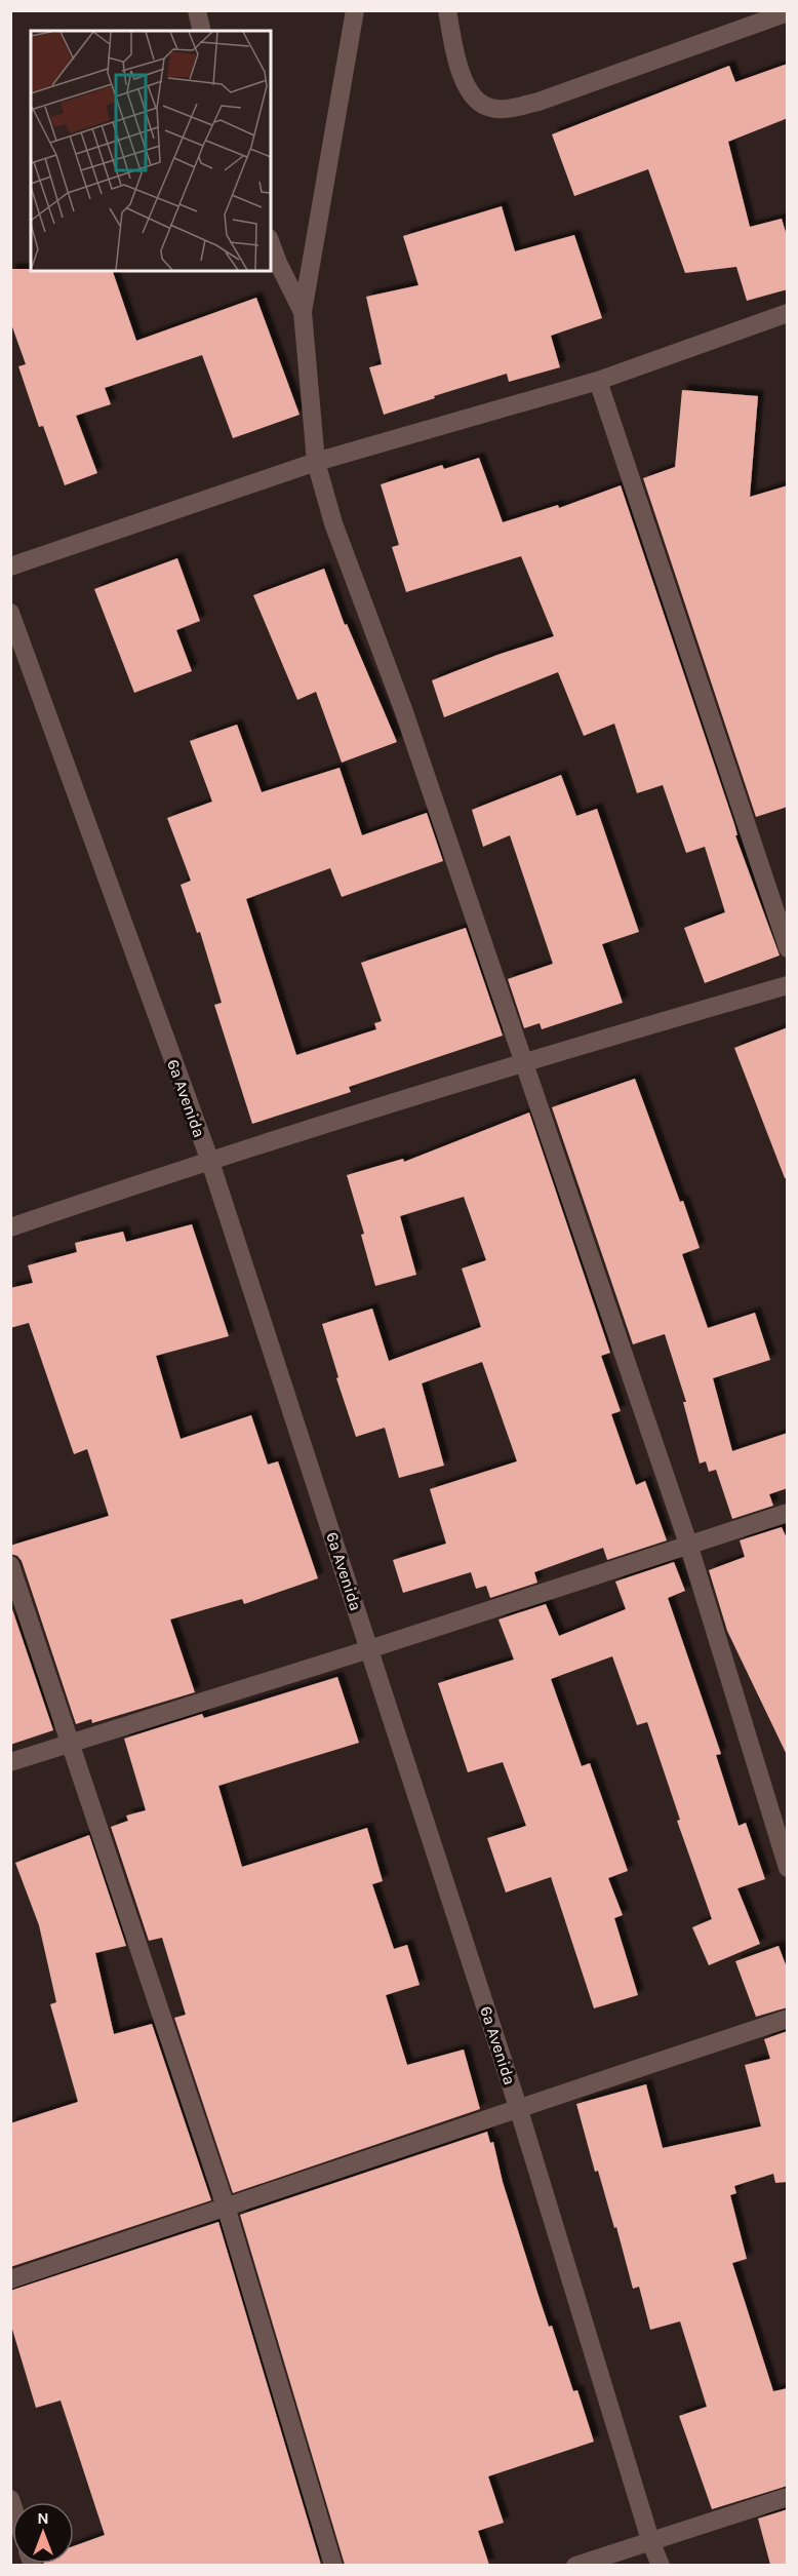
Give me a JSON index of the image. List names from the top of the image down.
{
  "streets": {
    "street": ["6ª Avenida"]
  },
  "north": "top"
}
